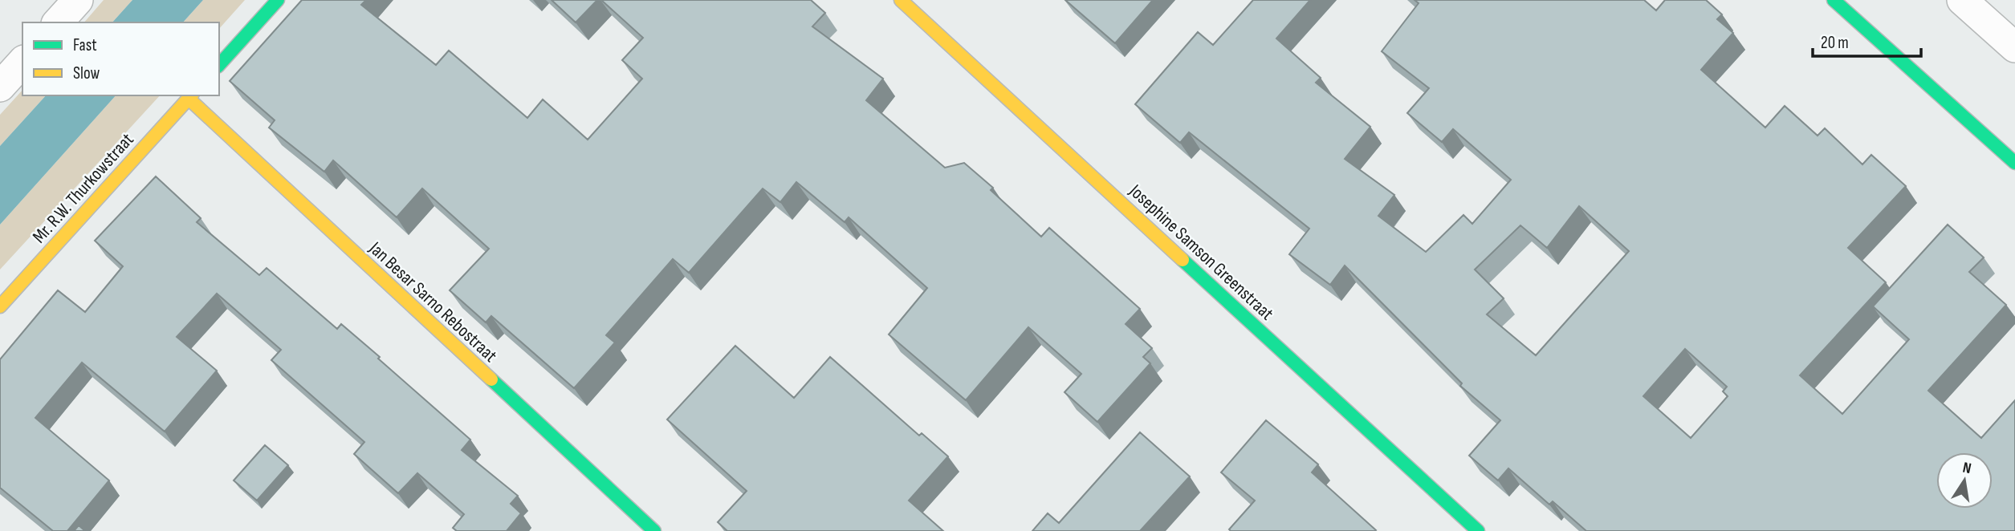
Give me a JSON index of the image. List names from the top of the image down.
{
  "streets": {
    "street": ["Mr. R.W. Thurkowstraat", "Josephine Samson Greenstraat", "Jan Besar Sarno Rebostraat"]
  },
  "crossings": [
    ["Mr. R.W. Thurkowstraat", "Jan Besar Sarno Rebostraat"]
  ],
  "legend": ["Fast", "Slow"],
  "scale_bar": "20 m",
  "north": "top"
}
